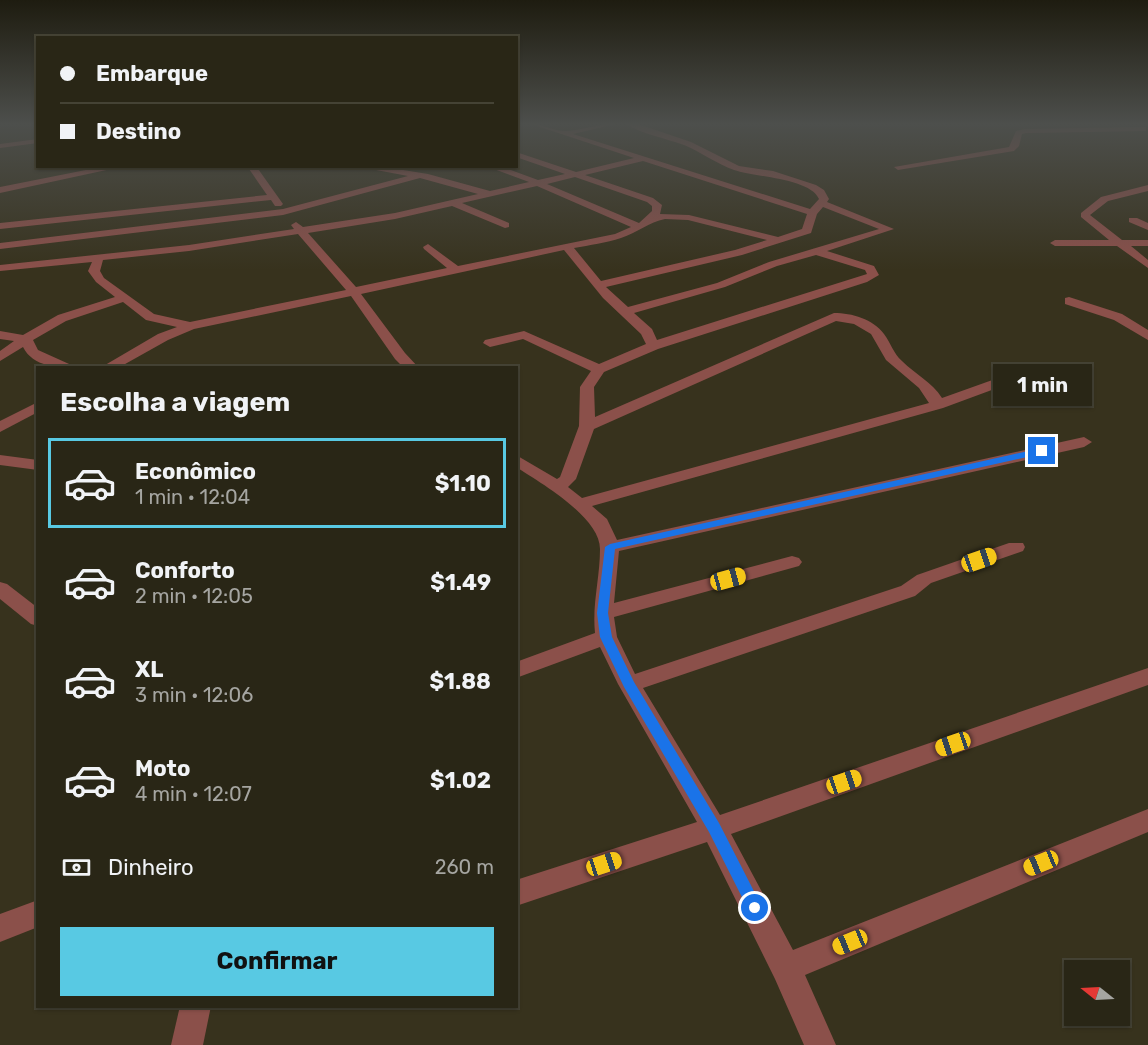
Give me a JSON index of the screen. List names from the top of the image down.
{
  "north": "left",
  "page": {
    "banner": ["Embarque", "Destino"],
    "bubble": "1 min",
    "heading": "Escolha a viagem",
    "list": [
      {
        "name": "Econômico",
        "note": "1 min · 12:04",
        "value": "$1.10"
      },
      {
        "name": "Conforto",
        "note": "2 min · 12:05",
        "value": "$1.49"
      },
      {
        "name": "XL",
        "note": "3 min · 12:06",
        "value": "$1.88"
      },
      {
        "name": "Moto",
        "note": "4 min · 12:07",
        "value": "$1.02"
      }
    ],
    "pay": ["Dinheiro", "260 m"],
    "buttons": "Confirmar"
  }
}
